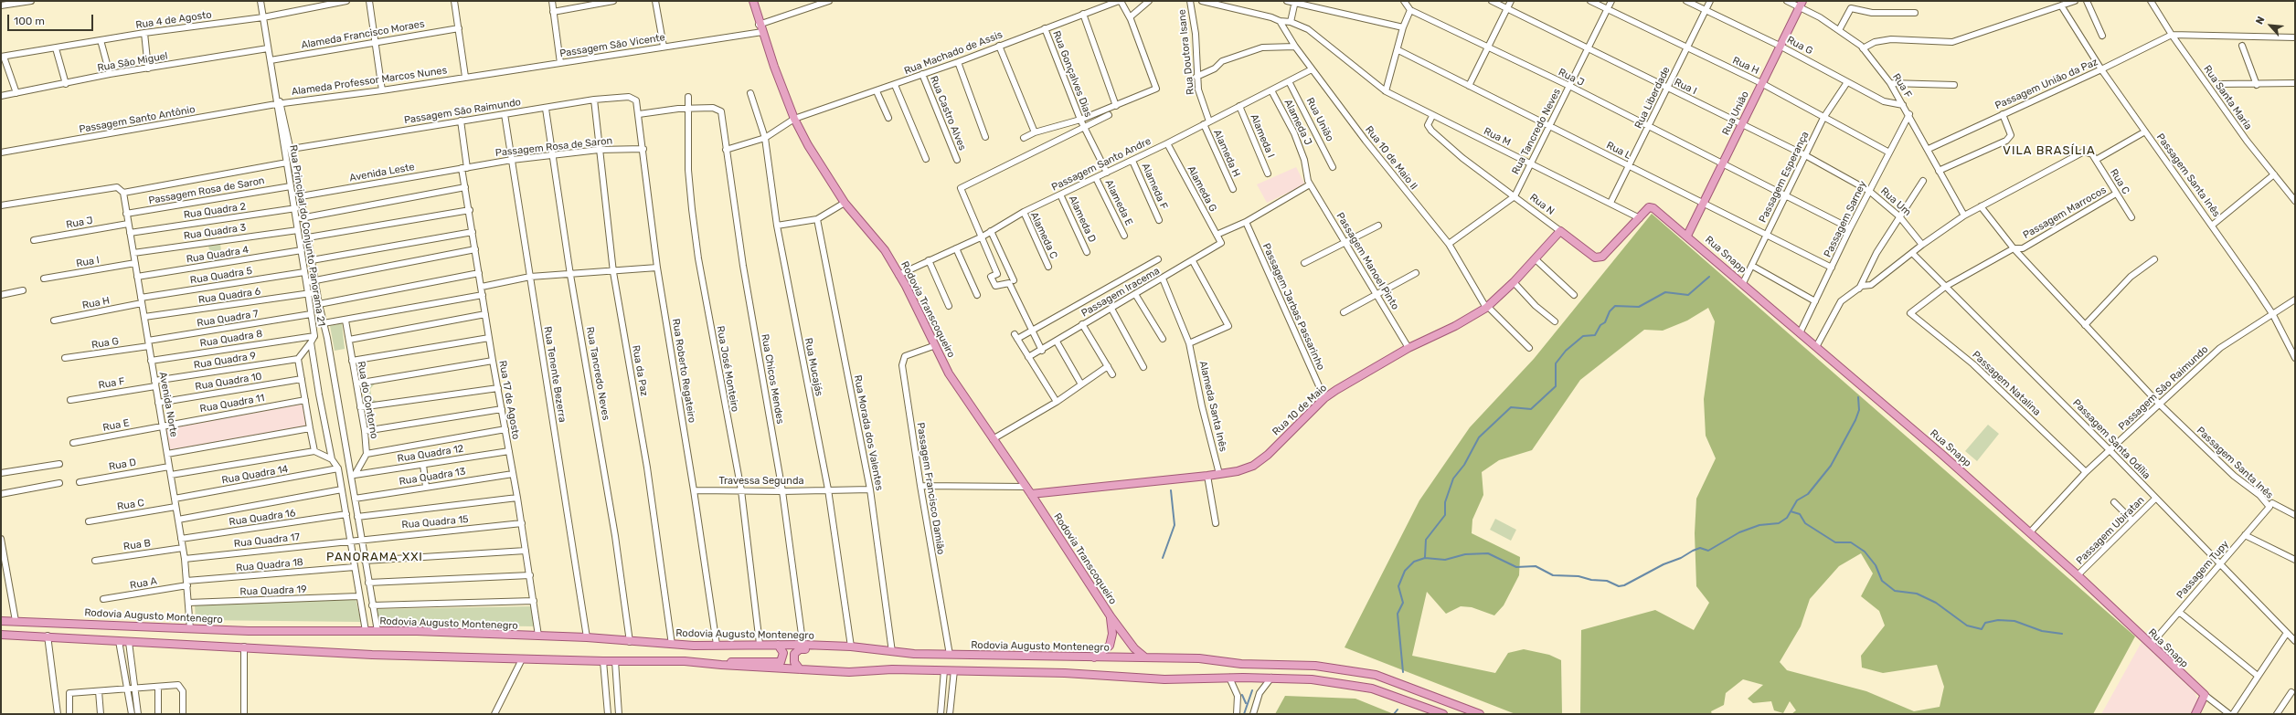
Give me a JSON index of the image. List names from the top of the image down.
{
  "streets": {
    "main road": [
      "Rua União",
      "Rua N",
      "Rua Snapp",
      "Rodovia Transcoqueiro",
      "Rua 10 de Maio",
      "Rodovia Augusto Montenegro"
    ],
    "street": [
      "Rua 4 de Agosto",
      "Alameda Francisco Moraes",
      "Passagem São Vicente",
      "Rua G",
      "Rua Doutora Isane",
      "Rua Machado de Assis",
      "Rua São Miguel",
      "Rua H",
      "Rua Gonçalves Dias",
      "Rua J",
      "Alameda Professor Marcos Nunes",
      "Passagem União da Paz",
      "Rua F",
      "Rua I",
      "Rua Liberdade",
      "Rua Santa Maria",
      "Passagem São Raimundo",
      "Rua Castro Alves",
      "Passagem Santo Antônio",
      "Alameda J",
      "Rua Tancredo Neves",
      "Alameda I",
      "Rua M",
      "Passagem Rosa de Saron",
      "Rua L",
      "Alameda H",
      "Rua 10 de Maio II",
      "Passagem Santo Andre",
      "Avenida Leste",
      "Passagem Santa Inês",
      "Passagem Esperança",
      "Rua C",
      "Alameda F",
      "Alameda G",
      "Rua Um",
      "Alameda E",
      "Rua Quadra 2",
      "Passagem Marrocos",
      "Alameda D",
      "Passagem Sarney",
      "Rua Quadra 3",
      "Rua Principal do Conjunto Panorama 21",
      "Alameda C",
      "Rua Quadra 4",
      "Passagem Manoel Pinto",
      "Rua Quadra 5",
      "Passagem Iracema",
      "Rua Quadra 6",
      "Passagem Jarbas Passarinho",
      "Rua Quadra 7",
      "Rua Quadra 8",
      "Rua Quadra 9",
      "Rua Mucajás",
      "Rua José Monteiro",
      "Rua da Paz",
      "Rua Roberto Regateiro",
      "Rua Tenente Bezerra",
      "Rua Chicos Mendes",
      "Rua Quadra 10",
      "Passagem Natalina",
      "Rua do Contorno",
      "Rua 17 de Agosto",
      "Rua Quadra 11",
      "Avenida Norte",
      "Alameda Santa Inês",
      "Rua E",
      "Rua Morada dos Valentes",
      "Passagem Santa Odília",
      "Rua Quadra 12",
      "Rua D",
      "Rua Quadra 14",
      "Rua Quadra 13",
      "Travessa Segunda",
      "Passagem Francisco Damião",
      "Rua Quadra 16",
      "Rua Quadra 15",
      "Passagem Ubiratan",
      "Rua Quadra 17",
      "Rua B",
      "Rua Quadra 18",
      "Passagem Tupy",
      "Rua A",
      "Rua Quadra 19"
    ]
  },
  "crossings": [
    ["Rua 4 de Agosto", "Rua Principal do Conjunto Panorama 21"],
    ["Alameda Francisco Moraes", "Rua Principal do Conjunto Panorama 21"],
    ["Passagem São Vicente", "Alameda Professor Marcos Nunes"],
    ["Passagem São Vicente", "Rodovia Transcoqueiro"],
    ["Rua G", "Rua F"],
    ["Rua G", "Rua Liberdade"],
    ["Rua G", "Rua União"],
    ["Rua G", "Passagem Esperança"],
    ["Rua G", "Rua Quadra 7"],
    ["Rua G", "Avenida Norte"],
    ["Rua Doutora Isane", "Alameda H"],
    ["Rua Doutora Isane", "Passagem Santo Andre"],
    ["Rua Machado de Assis", "Rua Gonçalves Dias"],
    ["Rua Machado de Assis", "Rua Castro Alves"],
    ["Rua Machado de Assis", "Rodovia Transcoqueiro"],
    ["Rua Machado de Assis", "Rua Mucajás"],
    ["Rua Machado de Assis", "Rua Chicos Mendes"],
    ["Rua São Miguel", "Rua Principal do Conjunto Panorama 21"],
    ["Rua H", "Rua Liberdade"],
    ["Rua H", "Rua União"],
    ["Rua H", "Rua Tancredo Neves"],
    ["Rua H", "Passagem Esperança"],
    ["Rua H", "Passagem Sarney"],
    ["Rua H", "Rua Quadra 5"],
    ["Rua H", "Avenida Norte"],
    ["Rua Gonçalves Dias", "Passagem Santo Andre"],
    ["Rua J", "Rua Liberdade"],
    ["Rua J", "Rua União"],
    ["Rua J", "Rua Tancredo Neves"],
    ["Rua J", "Avenida Norte"],
    ["Alameda Professor Marcos Nunes", "Passagem Santo Antônio"],
    ["Alameda Professor Marcos Nunes", "Rua Principal do Conjunto Panorama 21"],
    ["Passagem União da Paz", "Rua F"],
    ["Passagem União da Paz", "Rua Santa Maria"],
    ["Passagem União da Paz", "Passagem Santa Inês"],
    ["Rua F", "Rua União"],
    ["Rua F", "Passagem Sarney"],
    ["Rua F", "Rua Quadra 9"],
    ["Rua F", "Avenida Norte"],
    ["Rua I", "Rua Liberdade"],
    ["Rua I", "Rua União"],
    ["Rua I", "Rua Tancredo Neves"],
    ["Rua I", "Passagem Esperança"],
    ["Rua I", "Rua Um"],
    ["Rua I", "Passagem Sarney"],
    ["Rua I", "Avenida Norte"],
    ["Rua Liberdade", "Rua M"],
    ["Rua Liberdade", "Rua L"],
    ["Passagem São Raimundo", "Rua Tancredo Neves"],
    ["Passagem São Raimundo", "Passagem Santa Inês"],
    ["Passagem São Raimundo", "Rua Principal do Conjunto Panorama 21"],
    ["Passagem São Raimundo", "Rua Snapp"],
    ["Passagem São Raimundo", "Rua da Paz"],
    ["Passagem São Raimundo", "Rua Roberto Regateiro"],
    ["Passagem São Raimundo", "Rua Tenente Bezerra"],
    ["Passagem São Raimundo", "Passagem Natalina"],
    ["Passagem São Raimundo", "Rua 17 de Agosto"],
    ["Passagem São Raimundo", "Passagem Santa Odília"],
    ["Rua União", "Rua L"],
    ["Rua União", "Passagem Santo Andre"],
    ["Rua União", "Rua Snapp"],
    ["Passagem Santo Antônio", "Rua Principal do Conjunto Panorama 21"],
    ["Alameda J", "Passagem Santo Andre"],
    ["Alameda J", "Passagem Manoel Pinto"],
    ["Rua Tancredo Neves", "Rua M"],
    ["Rua Tancredo Neves", "Passagem Rosa de Saron"],
    ["Rua Tancredo Neves", "Rua L"],
    ["Rua Tancredo Neves", "Rua 10 de Maio II"],
    ["Rua Tancredo Neves", "Rua N"],
    ["Rua Tancredo Neves", "Rodovia Augusto Montenegro"],
    ["Alameda I", "Passagem Santo Andre"],
    ["Rua M", "Rua 10 de Maio II"],
    ["Rua M", "Rua N"],
    ["Passagem Rosa de Saron", "Avenida Leste"],
    ["Passagem Rosa de Saron", "Rua Principal do Conjunto Panorama 21"],
    ["Passagem Rosa de Saron", "Rua da Paz"],
    ["Passagem Rosa de Saron", "Rua Roberto Regateiro"],
    ["Passagem Rosa de Saron", "Rua Tenente Bezerra"],
    ["Passagem Rosa de Saron", "Rua 17 de Agosto"],
    ["Passagem Rosa de Saron", "Avenida Norte"],
    ["Rua L", "Passagem Esperança"],
    ["Rua L", "Passagem Sarney"],
    ["Alameda H", "Passagem Santo Andre"],
    ["Rua 10 de Maio II", "Passagem Santo Andre"],
    ["Rua 10 de Maio II", "Rua 10 de Maio"],
    ["Passagem Santo Andre", "Alameda F"],
    ["Passagem Santo Andre", "Alameda G"],
    ["Passagem Santo Andre", "Alameda E"],
    ["Passagem Santo Andre", "Alameda D"],
    ["Passagem Santo Andre", "Alameda C"],
    ["Passagem Santo Andre", "Rodovia Transcoqueiro"],
    ["Avenida Leste", "Rua Principal do Conjunto Panorama 21"],
    ["Avenida Leste", "Rua 17 de Agosto"],
    ["Passagem Santa Inês", "Rua C"],
    ["Passagem Santa Inês", "Passagem Marrocos"],
    ["Passagem Santa Inês", "Passagem Tupy"],
    ["Passagem Esperança", "Rua Snapp"],
    ["Rua C", "Passagem Marrocos"],
    ["Rua C", "Avenida Norte"],
    ["Alameda G", "Passagem Iracema"],
    ["Rua Um", "Passagem Sarney"],
    ["Rua N", "Rua Snapp"],
    ["Rua N", "Rua 10 de Maio"],
    ["Rua Quadra 2", "Rua Principal do Conjunto Panorama 21"],
    ["Rua Quadra 2", "Avenida Norte"],
    ["Passagem Marrocos", "Passagem Natalina"],
    ["Passagem Marrocos", "Passagem Santa Odília"],
    ["Passagem Sarney", "Rua Snapp"],
    ["Rua Quadra 3", "Rua Principal do Conjunto Panorama 21"],
    ["Rua Quadra 3", "Avenida Norte"],
    ["Rua Principal do Conjunto Panorama 21", "Rua Quadra 4"],
    ["Rua Principal do Conjunto Panorama 21", "Rua Quadra 5"],
    ["Rua Principal do Conjunto Panorama 21", "Rua Quadra 6"],
    ["Rua Principal do Conjunto Panorama 21", "Rua Quadra 7"],
    ["Rua Principal do Conjunto Panorama 21", "Rua Quadra 8"],
    ["Rua Principal do Conjunto Panorama 21", "Rua Quadra 9"],
    ["Rua Principal do Conjunto Panorama 21", "Rua do Contorno"],
    ["Rua Principal do Conjunto Panorama 21", "Rua Quadra 12"],
    ["Rua Principal do Conjunto Panorama 21", "Rua Quadra 13"],
    ["Rua Principal do Conjunto Panorama 21", "Rua Quadra 15"],
    ["Rua Principal do Conjunto Panorama 21", "Rodovia Augusto Montenegro"],
    ["Rua Quadra 4", "Avenida Norte"],
    ["Rua Snapp", "Passagem Ubiratan"],
    ["Rua Snapp", "Passagem Tupy"],
    ["Passagem Manoel Pinto", "Rua 10 de Maio"],
    ["Rua Quadra 5", "Avenida Norte"],
    ["Passagem Iracema", "Alameda Santa Inês"],
    ["Rua Quadra 6", "Avenida Norte"],
    ["Passagem Jarbas Passarinho", "Rua 10 de Maio"],
    ["Rodovia Transcoqueiro", "Rua 10 de Maio"],
    ["Rodovia Transcoqueiro", "Passagem Francisco Damião"],
    ["Rodovia Transcoqueiro", "Rodovia Augusto Montenegro"],
    ["Rua Quadra 7", "Avenida Norte"],
    ["Rua Quadra 8", "Avenida Norte"],
    ["Rua Quadra 9", "Avenida Norte"],
    ["Rua Mucajás", "Travessa Segunda"],
    ["Rua Mucajás", "Rodovia Augusto Montenegro"],
    ["Rua José Monteiro", "Rua Chicos Mendes"],
    ["Rua José Monteiro", "Travessa Segunda"],
    ["Rua José Monteiro", "Rodovia Augusto Montenegro"],
    ["Rua da Paz", "Rodovia Augusto Montenegro"],
    ["Rua Roberto Regateiro", "Travessa Segunda"],
    ["Rua Roberto Regateiro", "Rodovia Augusto Montenegro"],
    ["Rua Tenente Bezerra", "Rodovia Augusto Montenegro"],
    ["Rua Chicos Mendes", "Travessa Segunda"],
    ["Rua Chicos Mendes", "Rodovia Augusto Montenegro"],
    ["Rua Quadra 10", "Avenida Norte"],
    ["Rua do Contorno", "Rua Quadra 12"],
    ["Rua 17 de Agosto", "Rua Quadra 12"],
    ["Rua 17 de Agosto", "Rua Quadra 13"],
    ["Rua 17 de Agosto", "Rua Quadra 15"],
    ["Rua 17 de Agosto", "Rodovia Augusto Montenegro"],
    ["Rua Quadra 11", "Avenida Norte"],
    ["Rua Quadra 11", "Rua E"],
    ["Avenida Norte", "Rua E"],
    ["Avenida Norte", "Rua D"],
    ["Avenida Norte", "Rua Quadra 14"],
    ["Avenida Norte", "Rua Quadra 16"],
    ["Avenida Norte", "Rua Quadra 17"],
    ["Avenida Norte", "Rua B"],
    ["Avenida Norte", "Rua Quadra 18"],
    ["Avenida Norte", "Rua A"],
    ["Avenida Norte", "Rua Quadra 19"],
    ["Avenida Norte", "Rodovia Augusto Montenegro"],
    ["Alameda Santa Inês", "Rua 10 de Maio"],
    ["Rua Morada dos Valentes", "Travessa Segunda"],
    ["Rua Morada dos Valentes", "Rodovia Augusto Montenegro"],
    ["Passagem Santa Odília", "Passagem Ubiratan"],
    ["Passagem Santa Odília", "Passagem Tupy"],
    ["Passagem Francisco Damião", "Rodovia Augusto Montenegro"],
    ["Rua Quadra 15", "Rua Quadra 17"],
    ["Rua Quadra 18", "Rua A"]
  ],
  "districts": ["VILA BRASÍLIA", "PANORAMA XXI"],
  "scale_bar": "100 m",
  "north": "top left"
}
